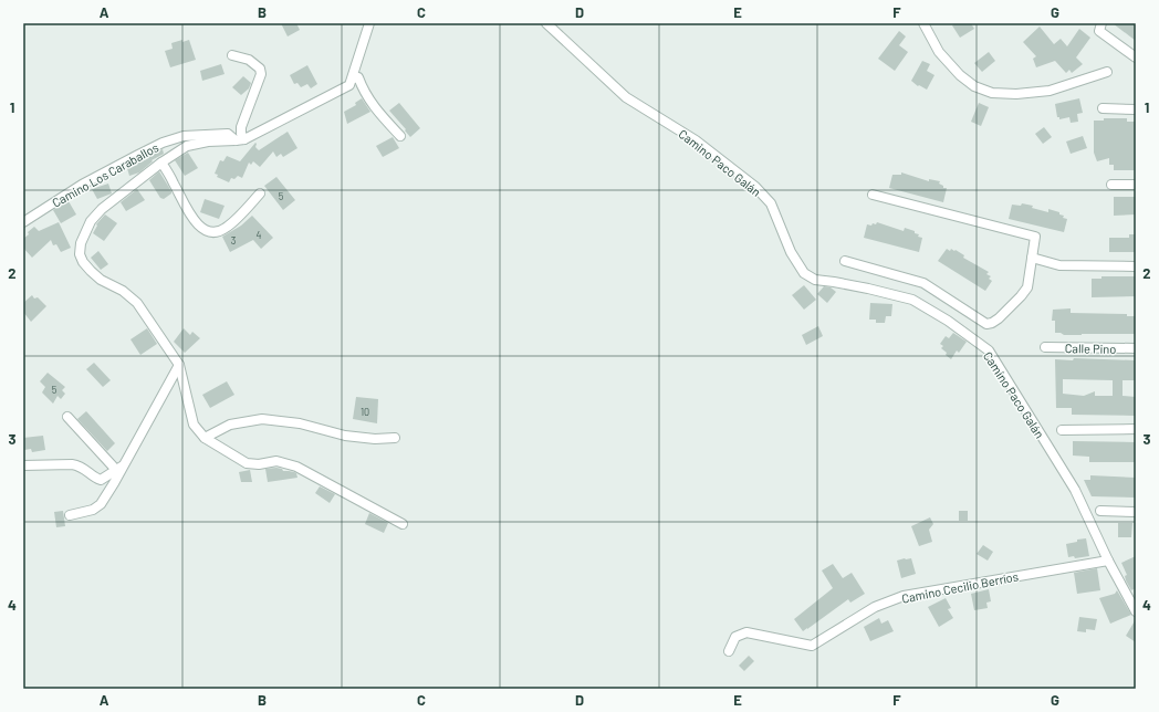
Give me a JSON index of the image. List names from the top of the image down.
{
  "streets": {
    "street": [
      "Camino Paco Galán",
      "Camino Los Caraballos",
      "Calle Pino",
      "Camino Cecilio Berríos"
    ]
  },
  "crossings": [
    ["Camino Paco Galán", "Camino Cecilio Berríos"]
  ],
  "house_numbers": [
    "5",
    "4",
    "3",
    "5",
    "10"
  ],
  "grid": {
    "columns": [
      "A",
      "B",
      "C",
      "D",
      "E",
      "F",
      "G"
    ],
    "rows": [
      "1",
      "2",
      "3",
      "4"
    ]
  }
}
